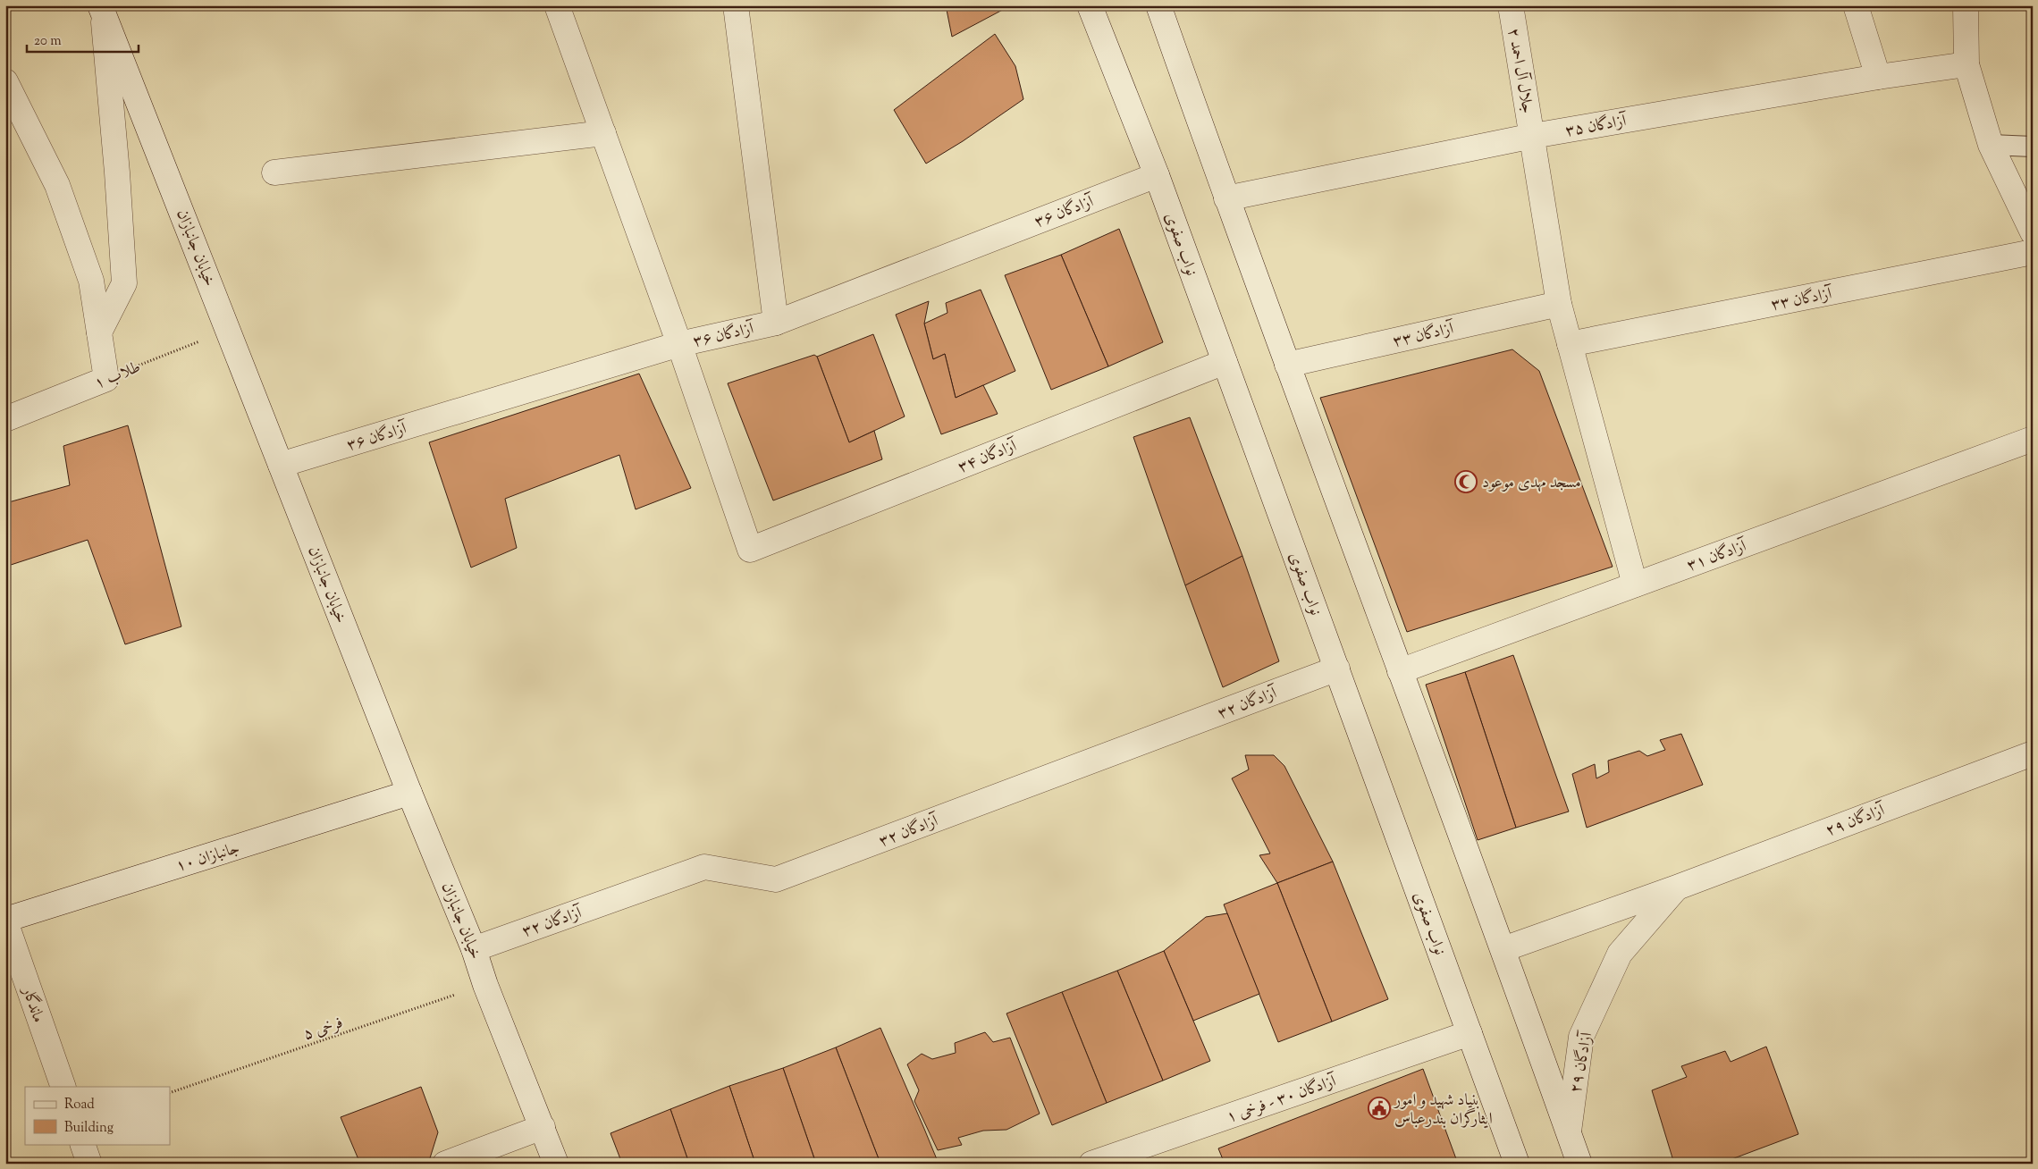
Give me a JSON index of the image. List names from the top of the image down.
{
  "streets": {
    "street": [
      "جلال آل احمد ۲",
      "آزادگان ۳۵",
      "آزادگان ۳۶",
      "نواب صفوی",
      "خیابان جانبازان",
      "آزادگان ۳۳",
      "طلاب ۱",
      "آزادگان ۳۴",
      "آزادگان ۳۱",
      "آزادگان ۳۲",
      "آزادگان ۲۹",
      "جانبازان ۱۰",
      "ماندگار",
      "آزادگان ۳۰ - فرخی ۱"
    ],
    "path": ["فرخی ۵"]
  },
  "crossings": [
    ["جلال آل احمد ۲", "آزادگان ۳۵"],
    ["جلال آل احمد ۲", "آزادگان ۳۳"],
    ["جلال آل احمد ۲", "آزادگان ۳۱"],
    ["آزادگان ۳۶", "نواب صفوی"],
    ["آزادگان ۳۶", "خیابان جانبازان"],
    ["آزادگان ۳۶", "آزادگان ۳۴"],
    ["نواب صفوی", "آزادگان ۳۴"],
    ["نواب صفوی", "آزادگان ۳۲"],
    ["نواب صفوی", "آزادگان ۳۰ - فرخی ۱"],
    ["خیابان جانبازان", "طلاب ۱"],
    ["خیابان جانبازان", "آزادگان ۳۲"],
    ["خیابان جانبازان", "جانبازان ۱۰"],
    ["خیابان جانبازان", "فرخی ۵"],
    ["جانبازان ۱۰", "ماندگار"]
  ],
  "places": {
    "mosque": ["مسجد مهدی موعود"],
    "public building": ["بنیاد شهید و امور ایثارگران بندرعباس"]
  },
  "legend": ["Road", "Building"],
  "scale_bar": "20 m"
}
